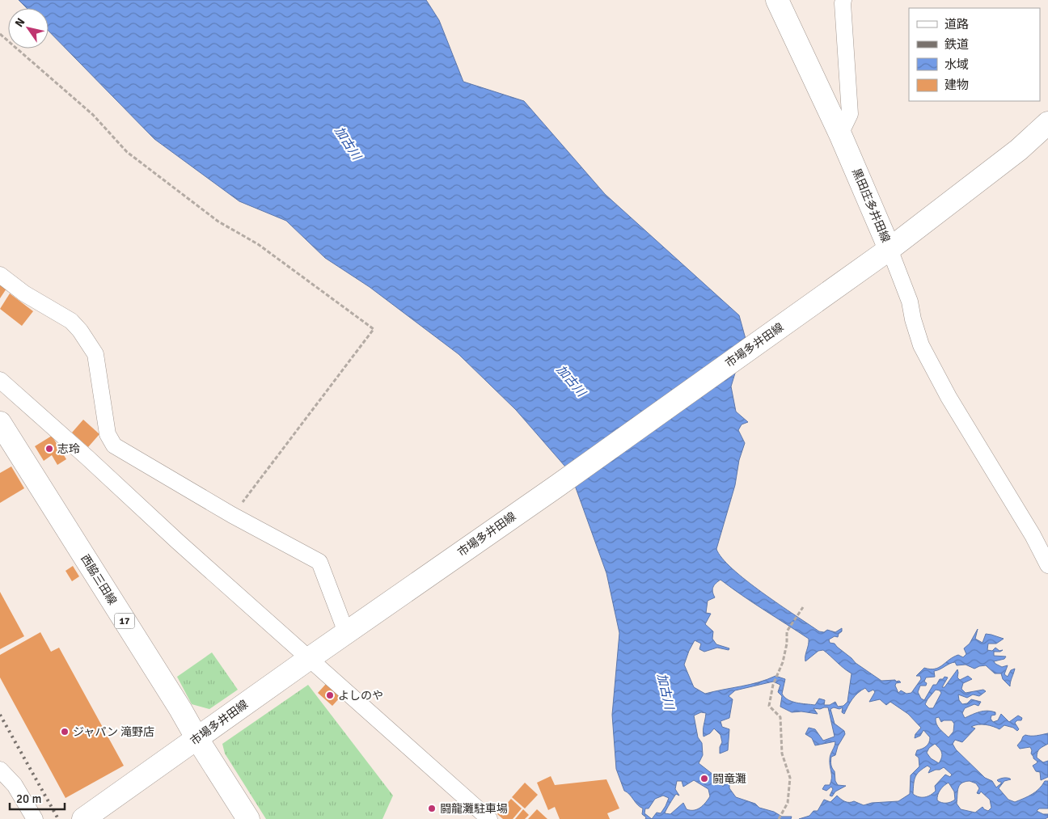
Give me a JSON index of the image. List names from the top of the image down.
{
  "streets": {
    "main road": [
      "黒田庄多井田線",
      "市場多井田線",
      "西脇三田線",
      "17"
    ]
  },
  "crossings": [
    ["黒田庄多井田線", "市場多井田線"],
    ["市場多井田線", "西脇三田線"]
  ],
  "water": ["加古川"],
  "places": [
    "志玲",
    "よしのや",
    "ジャパン 滝野店",
    "闘竜灘",
    "闘龍灘駐車場"
  ],
  "legend": [
    "道路",
    "鉄道",
    "水域",
    "建物"
  ],
  "scale_bar": "20 m",
  "north": "top left"
}
